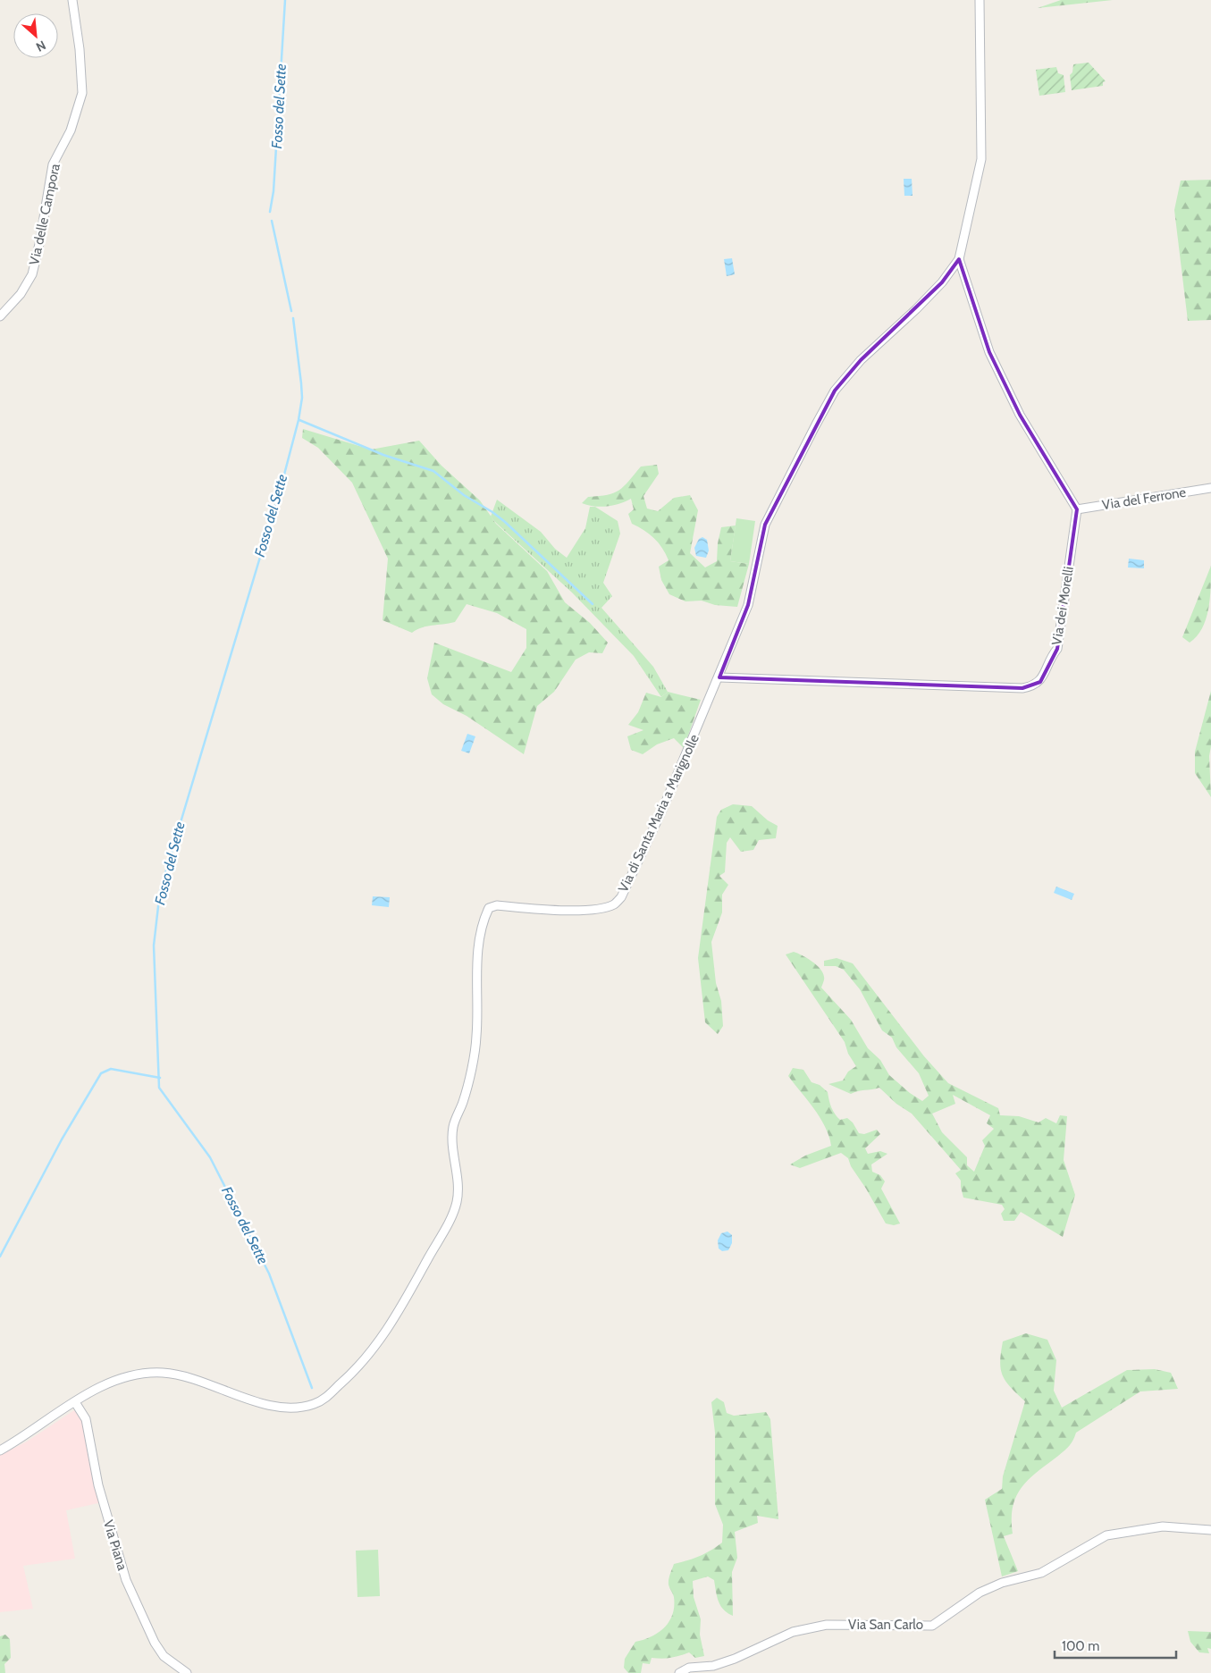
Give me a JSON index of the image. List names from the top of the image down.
{
  "streets": {
    "street": [
      "Via delle Campora",
      "Via del Ferrone",
      "Via dei Morelli",
      "Via di Santa Maria a Marignolle",
      "Via Piana",
      "Via San Carlo"
    ]
  },
  "crossings": [
    ["Via del Ferrone", "Via dei Morelli"],
    ["Via dei Morelli", "Via di Santa Maria a Marignolle"],
    ["Via di Santa Maria a Marignolle", "Via Piana"]
  ],
  "water": ["Fosso del Sette"],
  "scale_bar": "100 m",
  "north": "bottom right"
}
